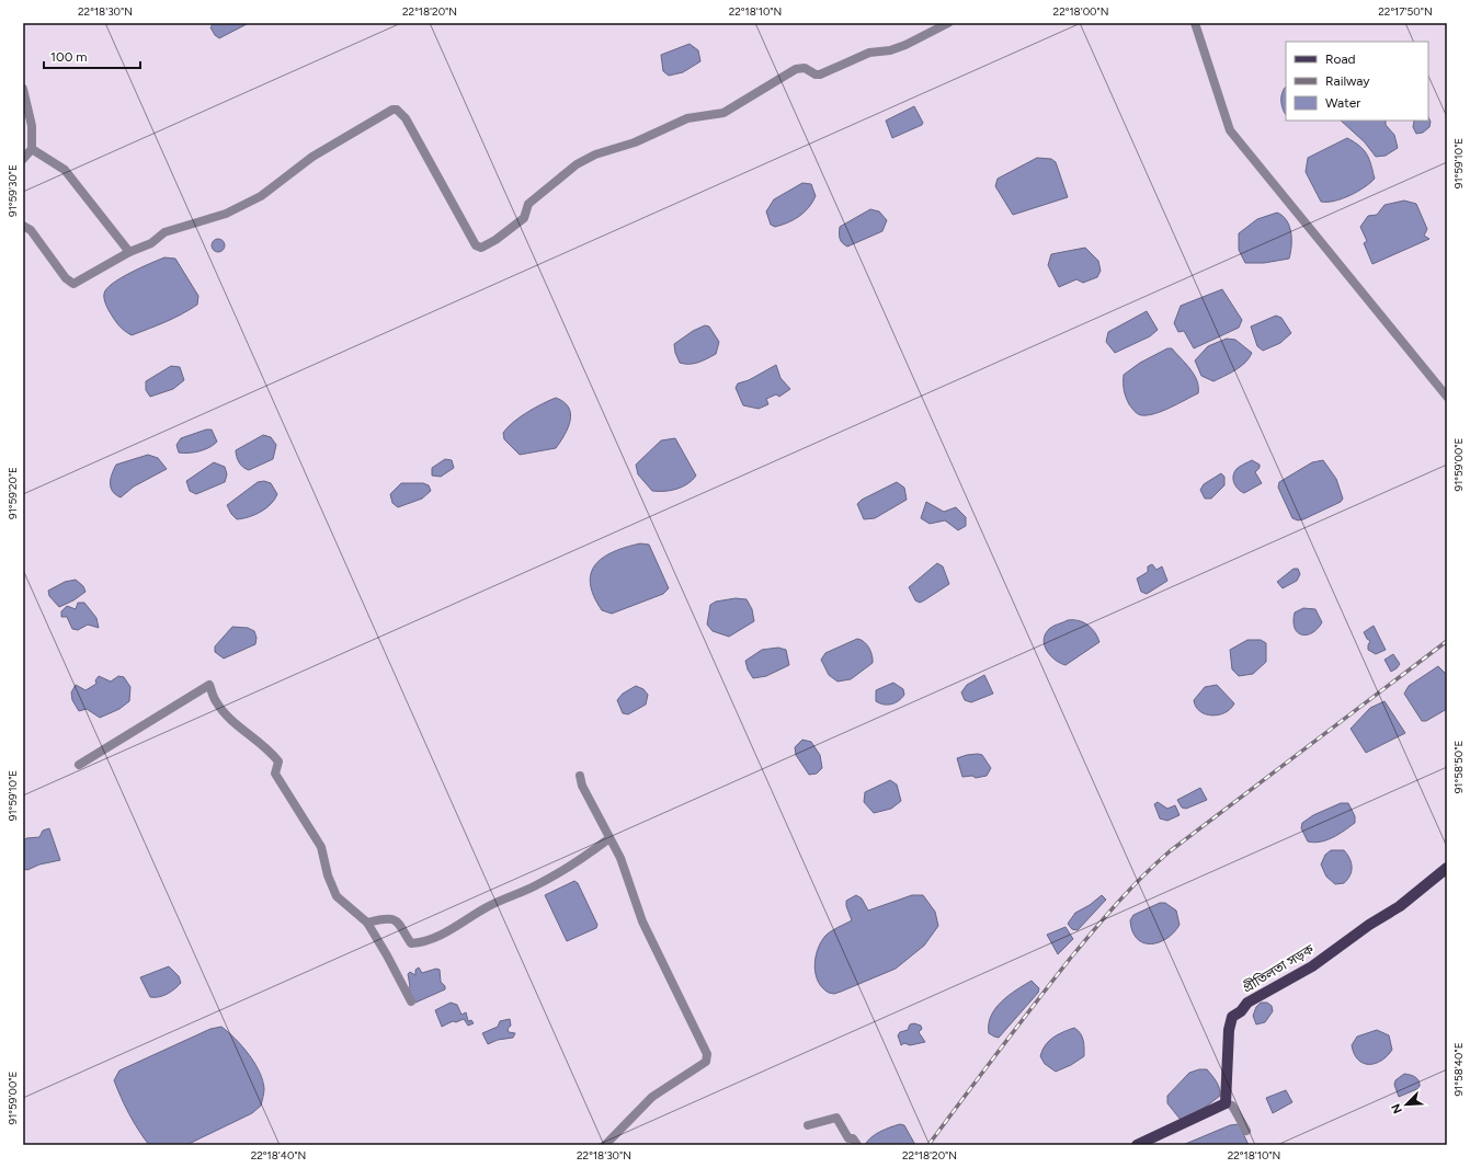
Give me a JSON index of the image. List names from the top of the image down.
{
  "streets": {
    "main road": ["প্রীতিলতা সড়ক"]
  },
  "legend": ["Road", "Railway", "Water"],
  "scale_bar": "100 m",
  "north": "bottom left",
  "coordinates": [
    "22°18'30\"N",
    "22°18'20\"N",
    "22°18'10\"N",
    "22°18'00\"N",
    "22°17'50\"N",
    "91°59'10\"E",
    "91°59'30\"E",
    "91°59'00\"E",
    "91°59'20\"E",
    "91°58'50\"E",
    "91°58'40\"E",
    "22°18'40\"N"
  ]
}
